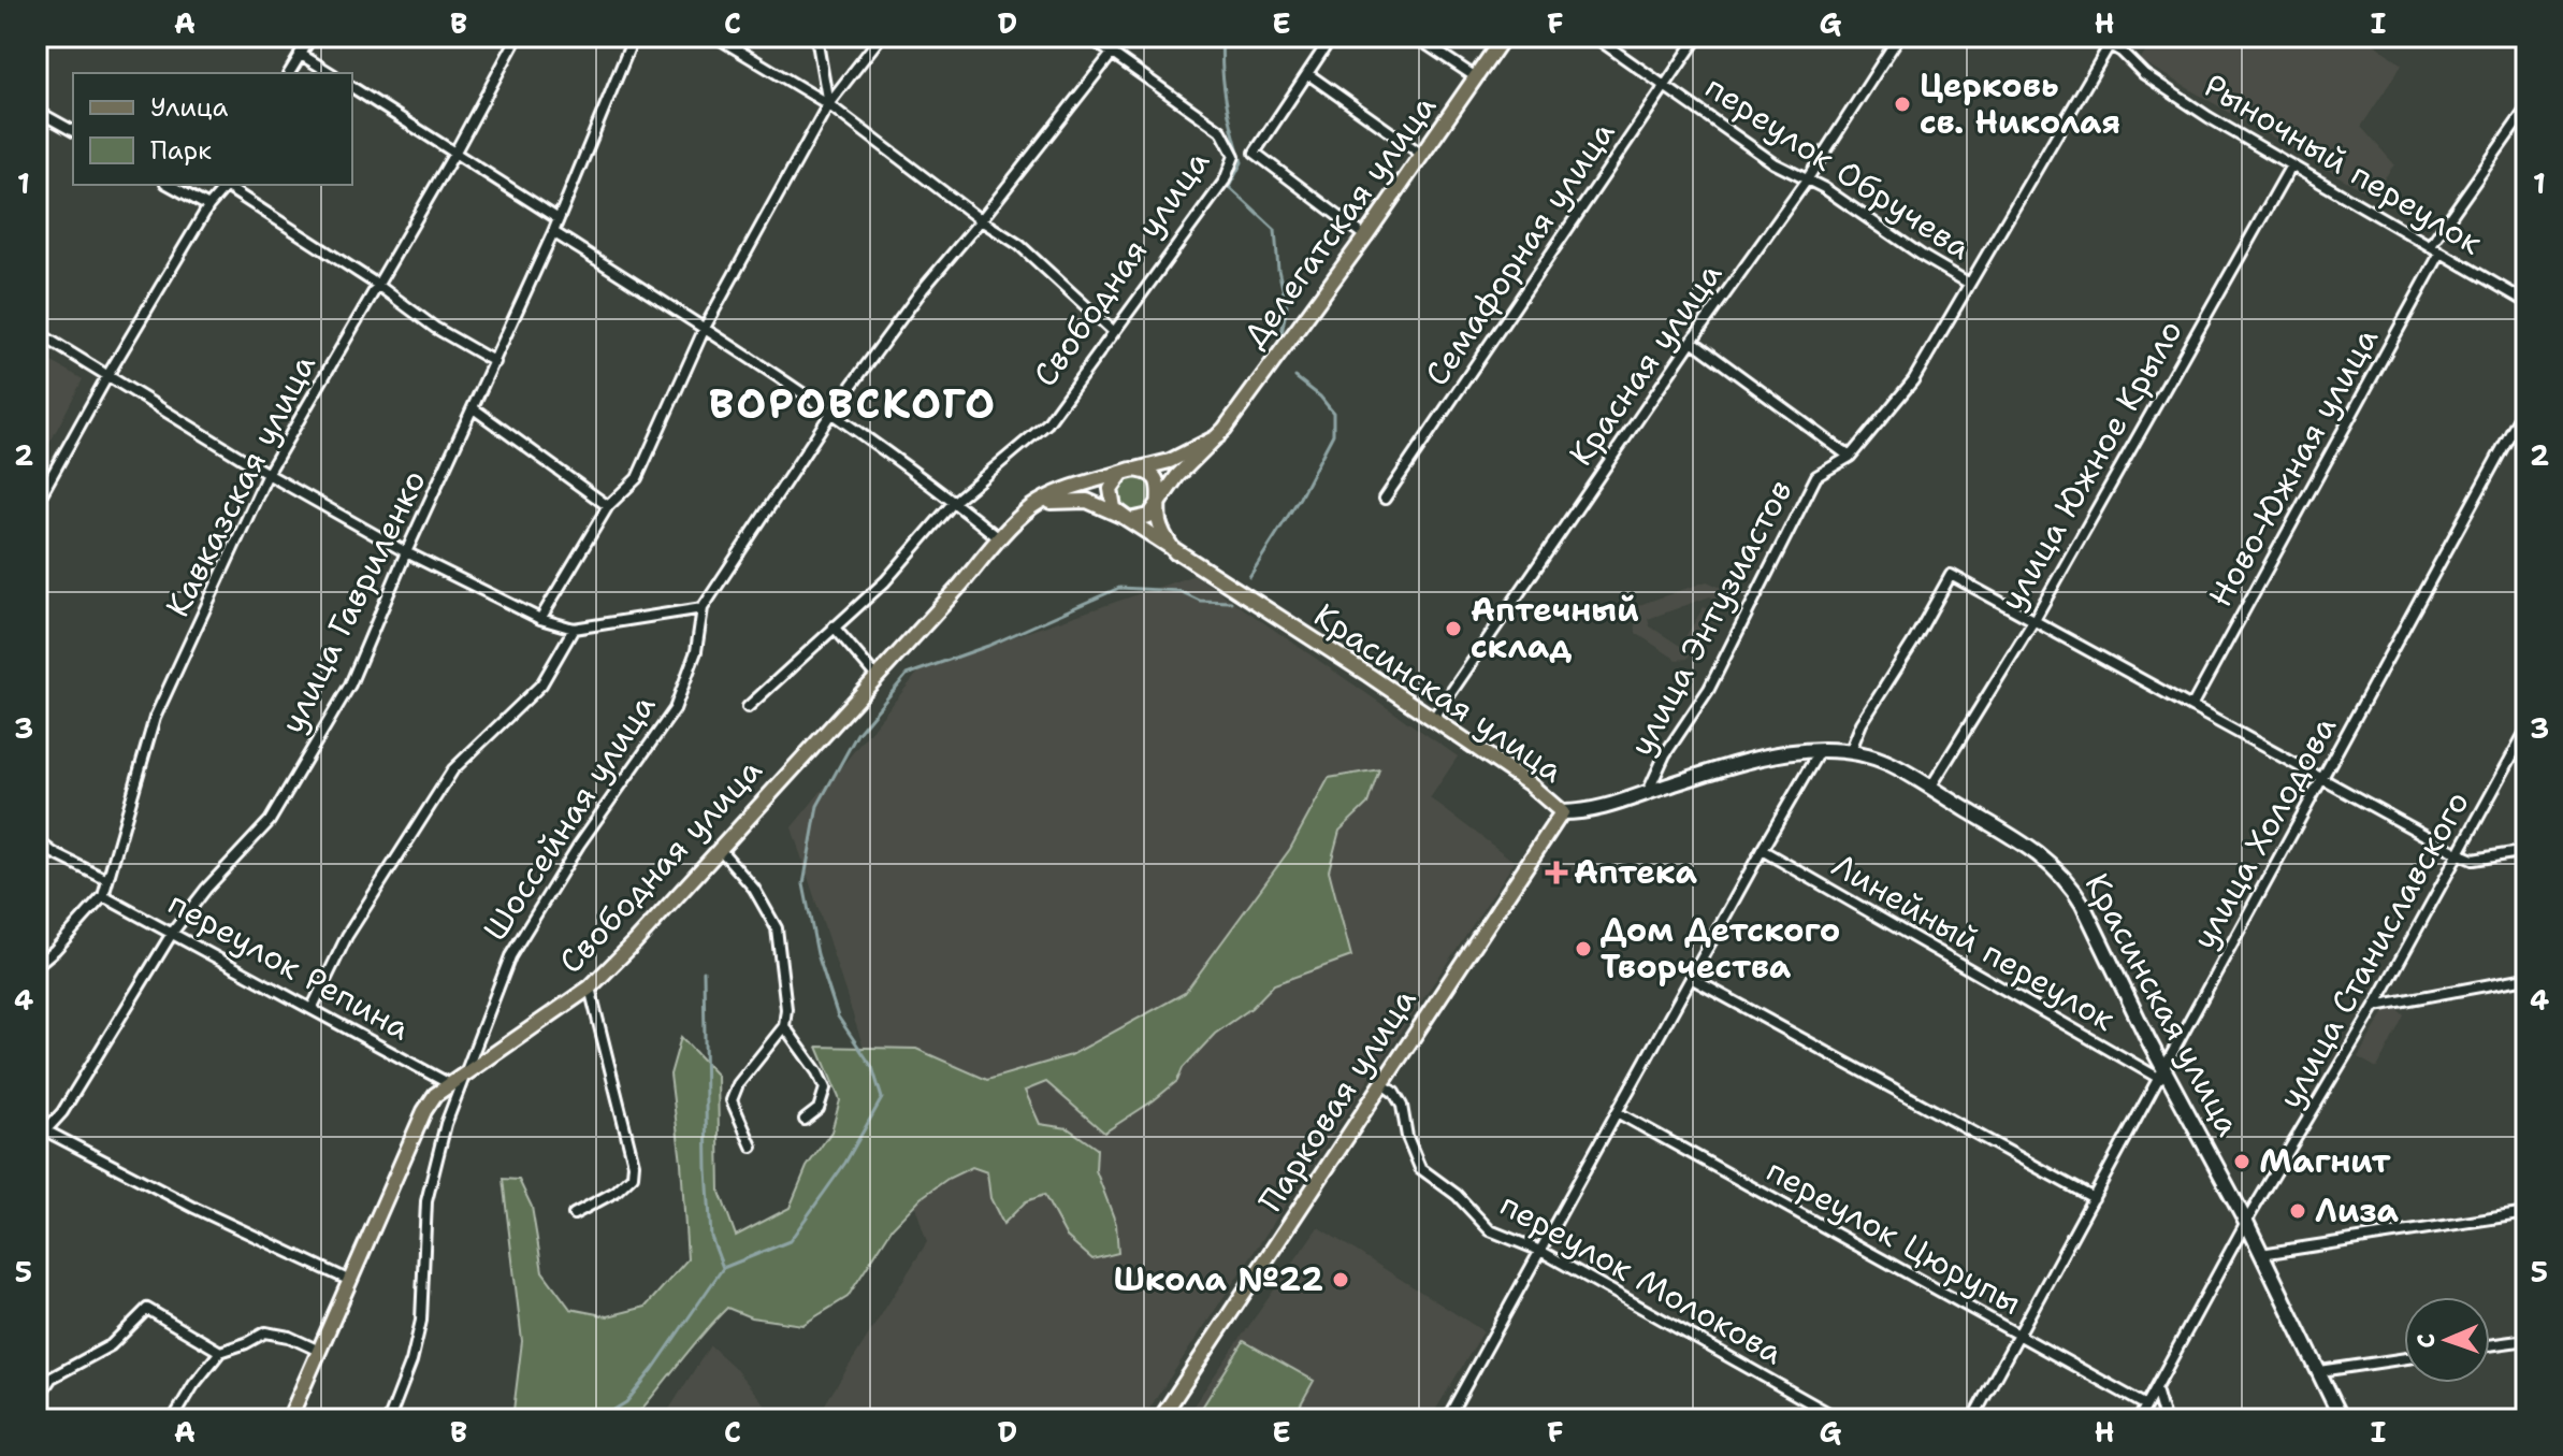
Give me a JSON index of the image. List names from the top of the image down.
{
  "streets": {
    "main road": [
      "Делегатская улица",
      "Свободная улица",
      "Красинская улица",
      "Парковая улица"
    ],
    "street": [
      "Рыночный переулок",
      "переулок Обручева",
      "Семафорная улица",
      "Красная улица",
      "улица Южное Крыло",
      "Ново-Южная улица",
      "Кавказская улица",
      "улица Гавриленко",
      "улица Энтузиастов",
      "Шоссейная улица",
      "улица Холодова",
      "Линейный переулок",
      "улица Станиславского",
      "переулок Репина",
      "переулок Цюрупы",
      "переулок Молокова"
    ]
  },
  "crossings": [
    ["Рыночный переулок", "улица Южное Крыло"],
    ["Рыночный переулок", "Ново-Южная улица"],
    ["Рыночный переулок", "улица Энтузиастов"],
    ["переулок Обручева", "Семафорная улица"],
    ["переулок Обручева", "Красная улица"],
    ["переулок Обручева", "улица Энтузиастов"],
    ["Делегатская улица", "Свободная улица"],
    ["Делегатская улица", "Красинская улица"],
    ["Свободная улица", "Красинская улица"],
    ["Свободная улица", "Шоссейная улица"],
    ["Красная улица", "Красинская улица"],
    ["улица Южное Крыло", "Красинская улица"],
    ["Кавказская улица", "переулок Репина"],
    ["улица Гавриленко", "переулок Репина"],
    ["улица Энтузиастов", "Красинская улица"],
    ["Красинская улица", "улица Холодова"],
    ["Красинская улица", "Линейный переулок"],
    ["Красинская улица", "улица Станиславского"],
    ["Красинская улица", "Парковая улица"],
    ["улица Холодова", "Линейный переулок"],
    ["улица Холодова", "переулок Цюрупы"],
    ["улица Станиславского", "переулок Цюрупы"],
    ["Парковая улица", "переулок Молокова"]
  ],
  "districts": ["ВОРОВСКОГО"],
  "places": {
    "other": [
      "Церковь св. Николая",
      "Аптечный склад",
      "Дом Детского Творчества",
      "Магнит",
      "Лиза",
      "Школа №22"
    ],
    "health": ["Аптека"]
  },
  "legend": ["Улица", "Парк"],
  "north": "left",
  "grid": {
    "columns": [
      "A",
      "B",
      "C",
      "D",
      "E",
      "F",
      "G",
      "H",
      "I"
    ],
    "rows": [
      "1",
      "2",
      "3",
      "4",
      "5"
    ]
  }
}
